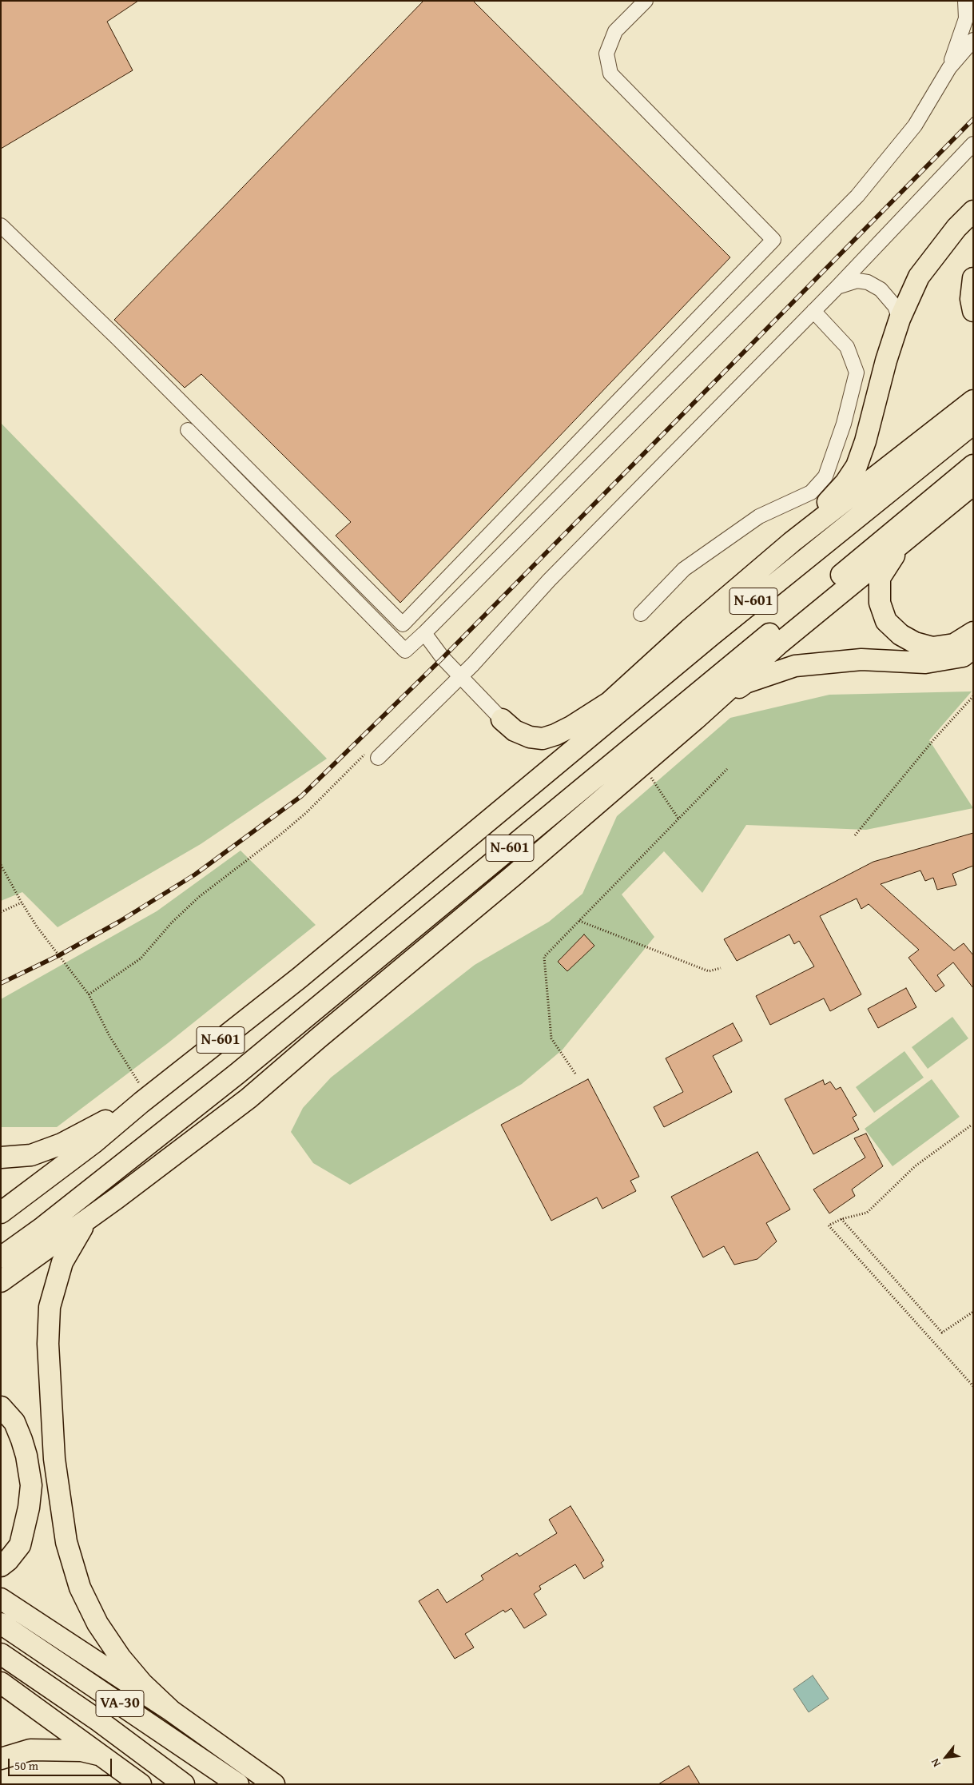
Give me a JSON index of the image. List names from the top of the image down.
{
  "streets": {
    "highway": ["N-601", "VA-30"]
  },
  "scale_bar": "50 m",
  "north": "bottom left"
}
